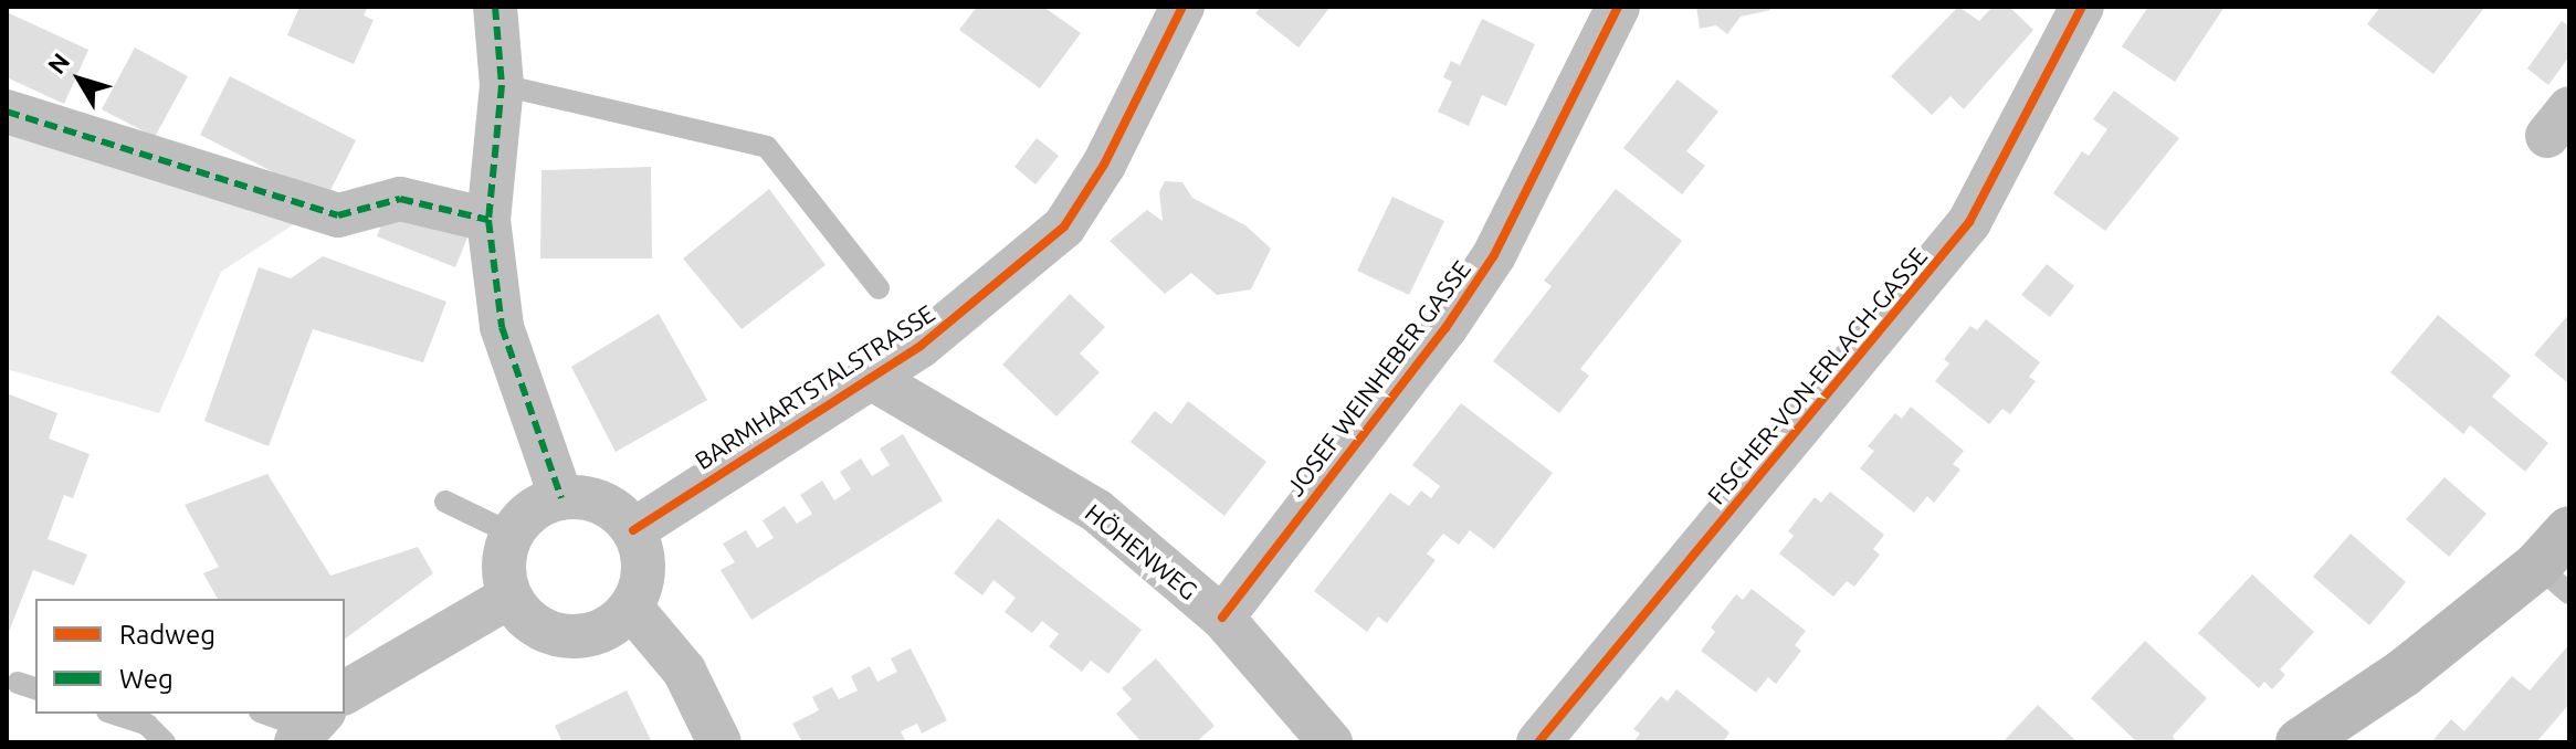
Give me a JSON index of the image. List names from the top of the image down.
{
  "streets": {
    "street": [
      "FISCHER-VON-ERLACH-GASSE",
      "JOSEF WEINHEBER GASSE",
      "BARMHARTSTALSTRASSE",
      "HÖHENWEG"
    ]
  },
  "crossings": [
    ["JOSEF WEINHEBER GASSE", "HÖHENWEG"],
    ["BARMHARTSTALSTRASSE", "HÖHENWEG"]
  ],
  "legend": ["Radweg", "Weg"],
  "north": "top left"
}
